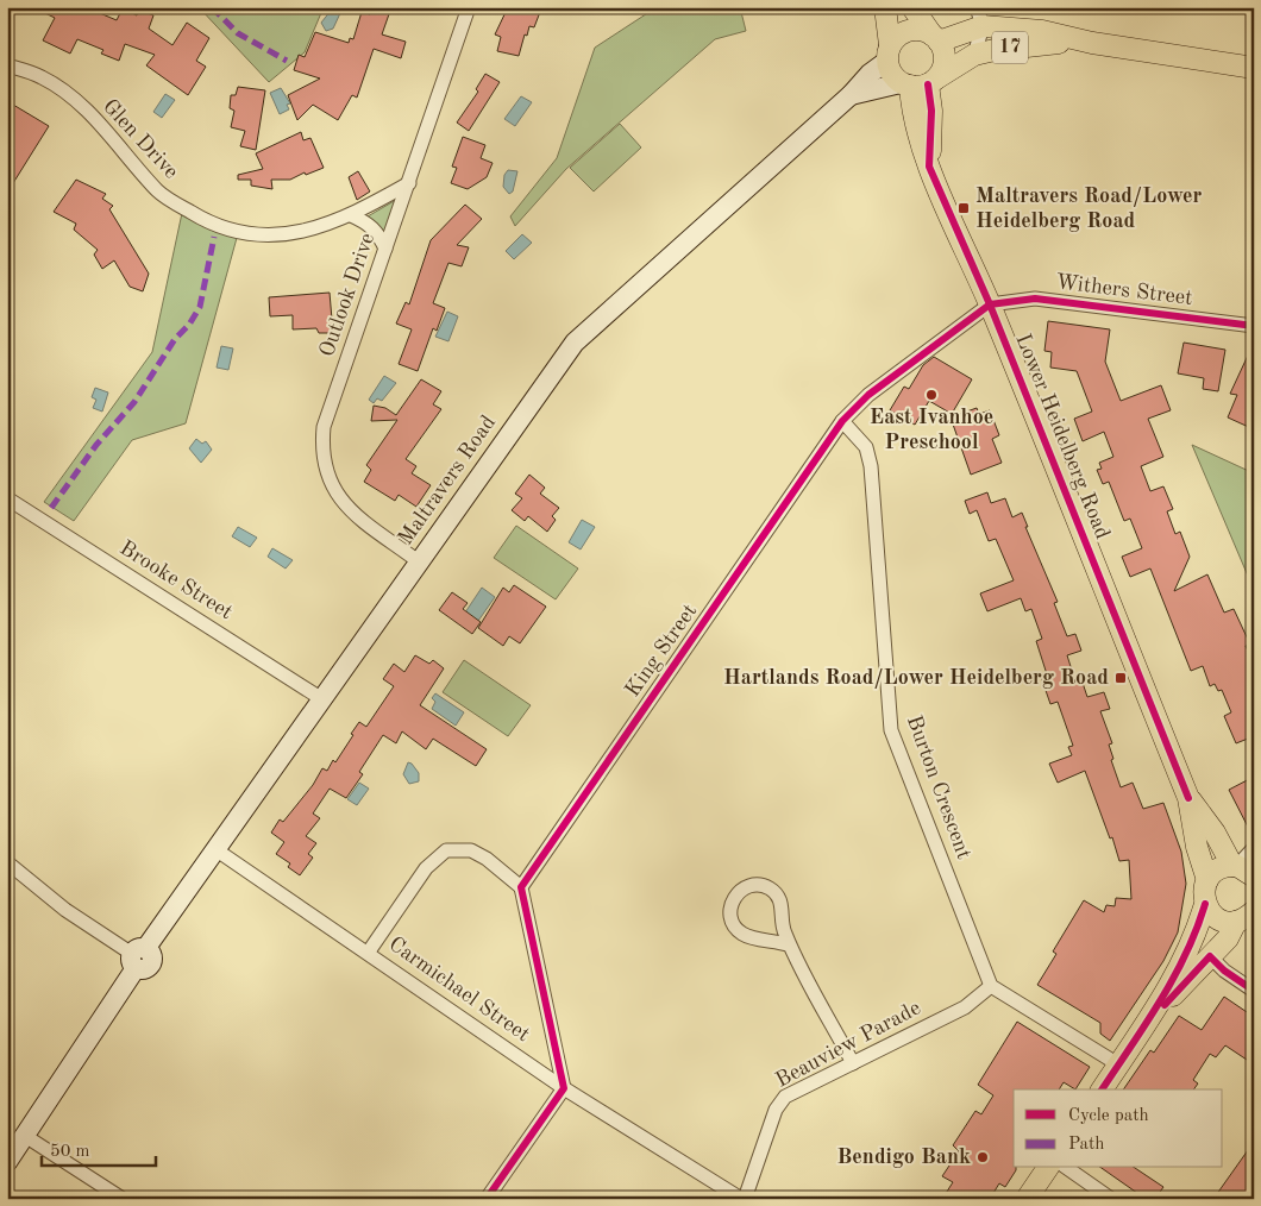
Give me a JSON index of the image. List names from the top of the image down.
{
  "streets": {
    "main road": ["17", "Lower Heidelberg Road"],
    "street": [
      "Glen Drive",
      "Withers Street",
      "Outlook Drive",
      "Maltravers Road",
      "Brooke Street",
      "King Street",
      "Burton Crescent",
      "Carmichael Street",
      "Beauview Parade"
    ]
  },
  "crossings": [
    ["17", "Lower Heidelberg Road"],
    ["17", "Maltravers Road"],
    ["Glen Drive", "Outlook Drive"],
    ["Withers Street", "Lower Heidelberg Road"],
    ["Withers Street", "King Street"],
    ["Outlook Drive", "Maltravers Road"],
    ["Lower Heidelberg Road", "Maltravers Road"],
    ["Lower Heidelberg Road", "King Street"],
    ["Maltravers Road", "Brooke Street"],
    ["Maltravers Road", "Carmichael Street"],
    ["King Street", "Burton Crescent"],
    ["Burton Crescent", "Beauview Parade"],
    ["Carmichael Street", "Beauview Parade"]
  ],
  "places": {
    "transit": ["Maltravers Road/Lower Heidelberg Road", "Hartlands Road/Lower Heidelberg Road"],
    "other": ["East Ivanhoe Preschool", "Bendigo Bank"]
  },
  "legend": ["Cycle path", "Path"],
  "scale_bar": "50 m"
}
